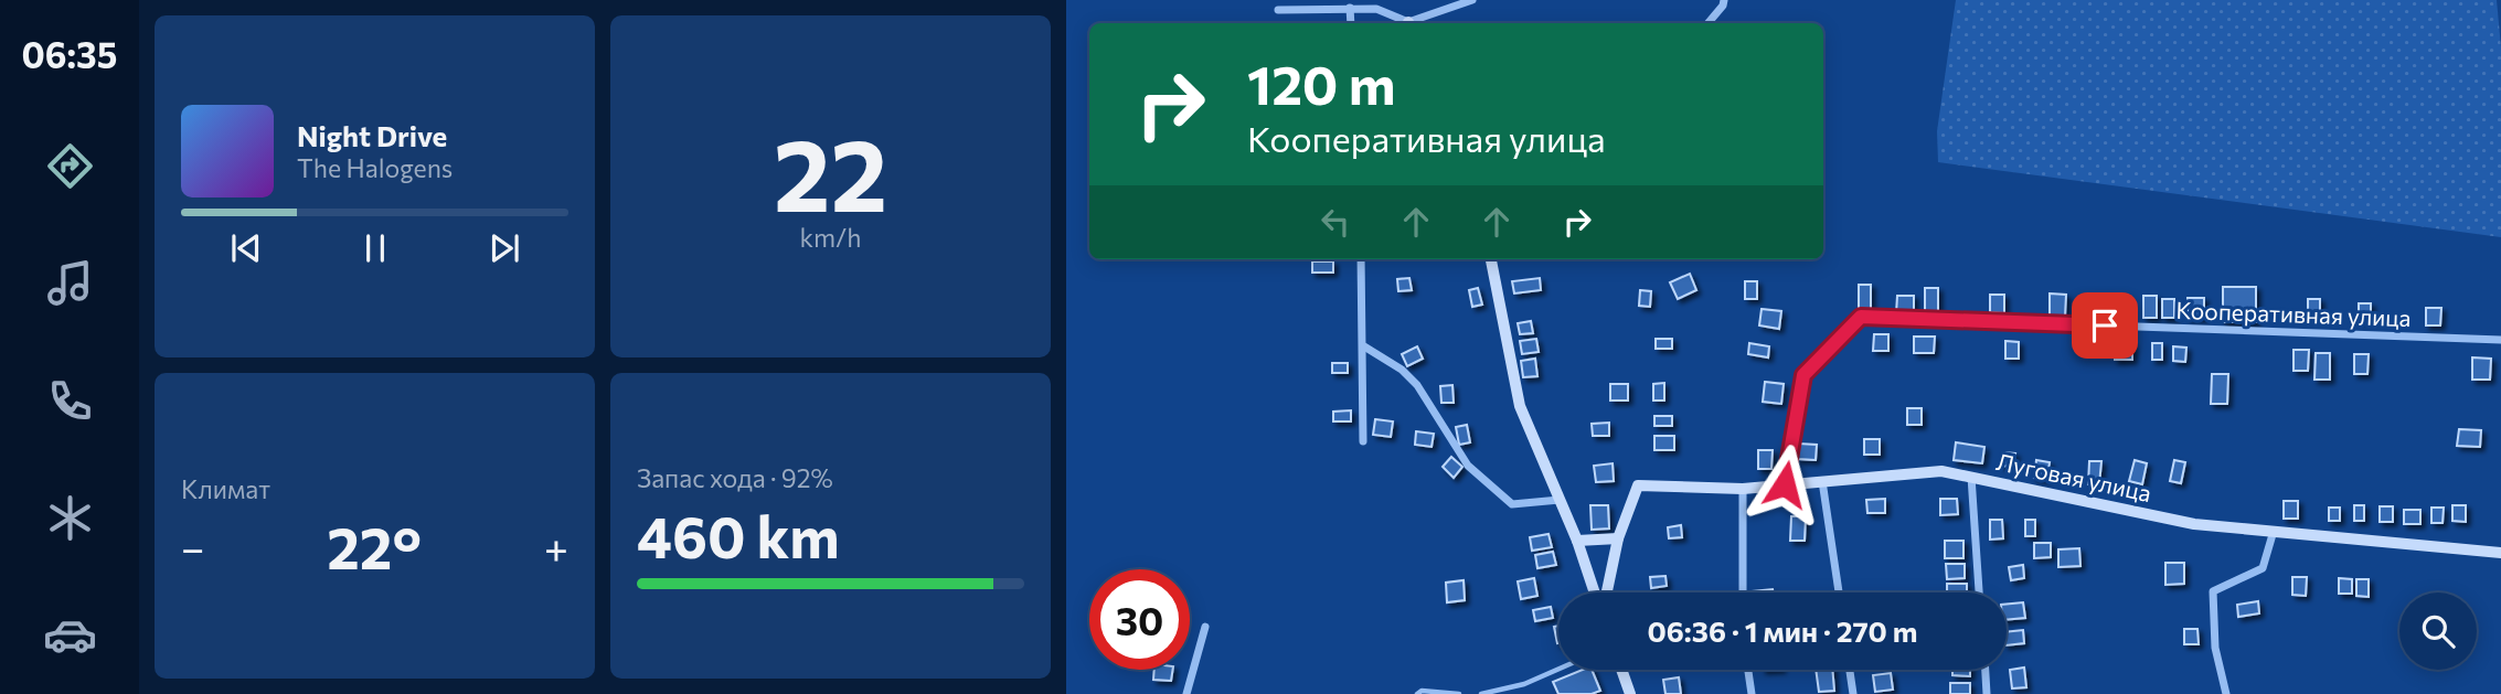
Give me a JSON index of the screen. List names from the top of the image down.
{
  "streets": {
    "street": ["Кооперативная улица", "Луговая улица"]
  },
  "crossings": [
    ["Кооперативная улица", "Луговая улица"]
  ],
  "page": {
    "tabs": "06:35",
    "tile": [
      ["22", "km/h"],
      "Климат",
      ["Запас хода · 92%", "460 km"]
    ],
    "turn": ["120 m", "Кооперативная улица"],
    "song": ["Night Drive", "The Halogens"],
    "heat": ["−", "22°", "+"],
    "limit": "30",
    "trip": "06:36 · 1 мин · 270 m"
  }
}
